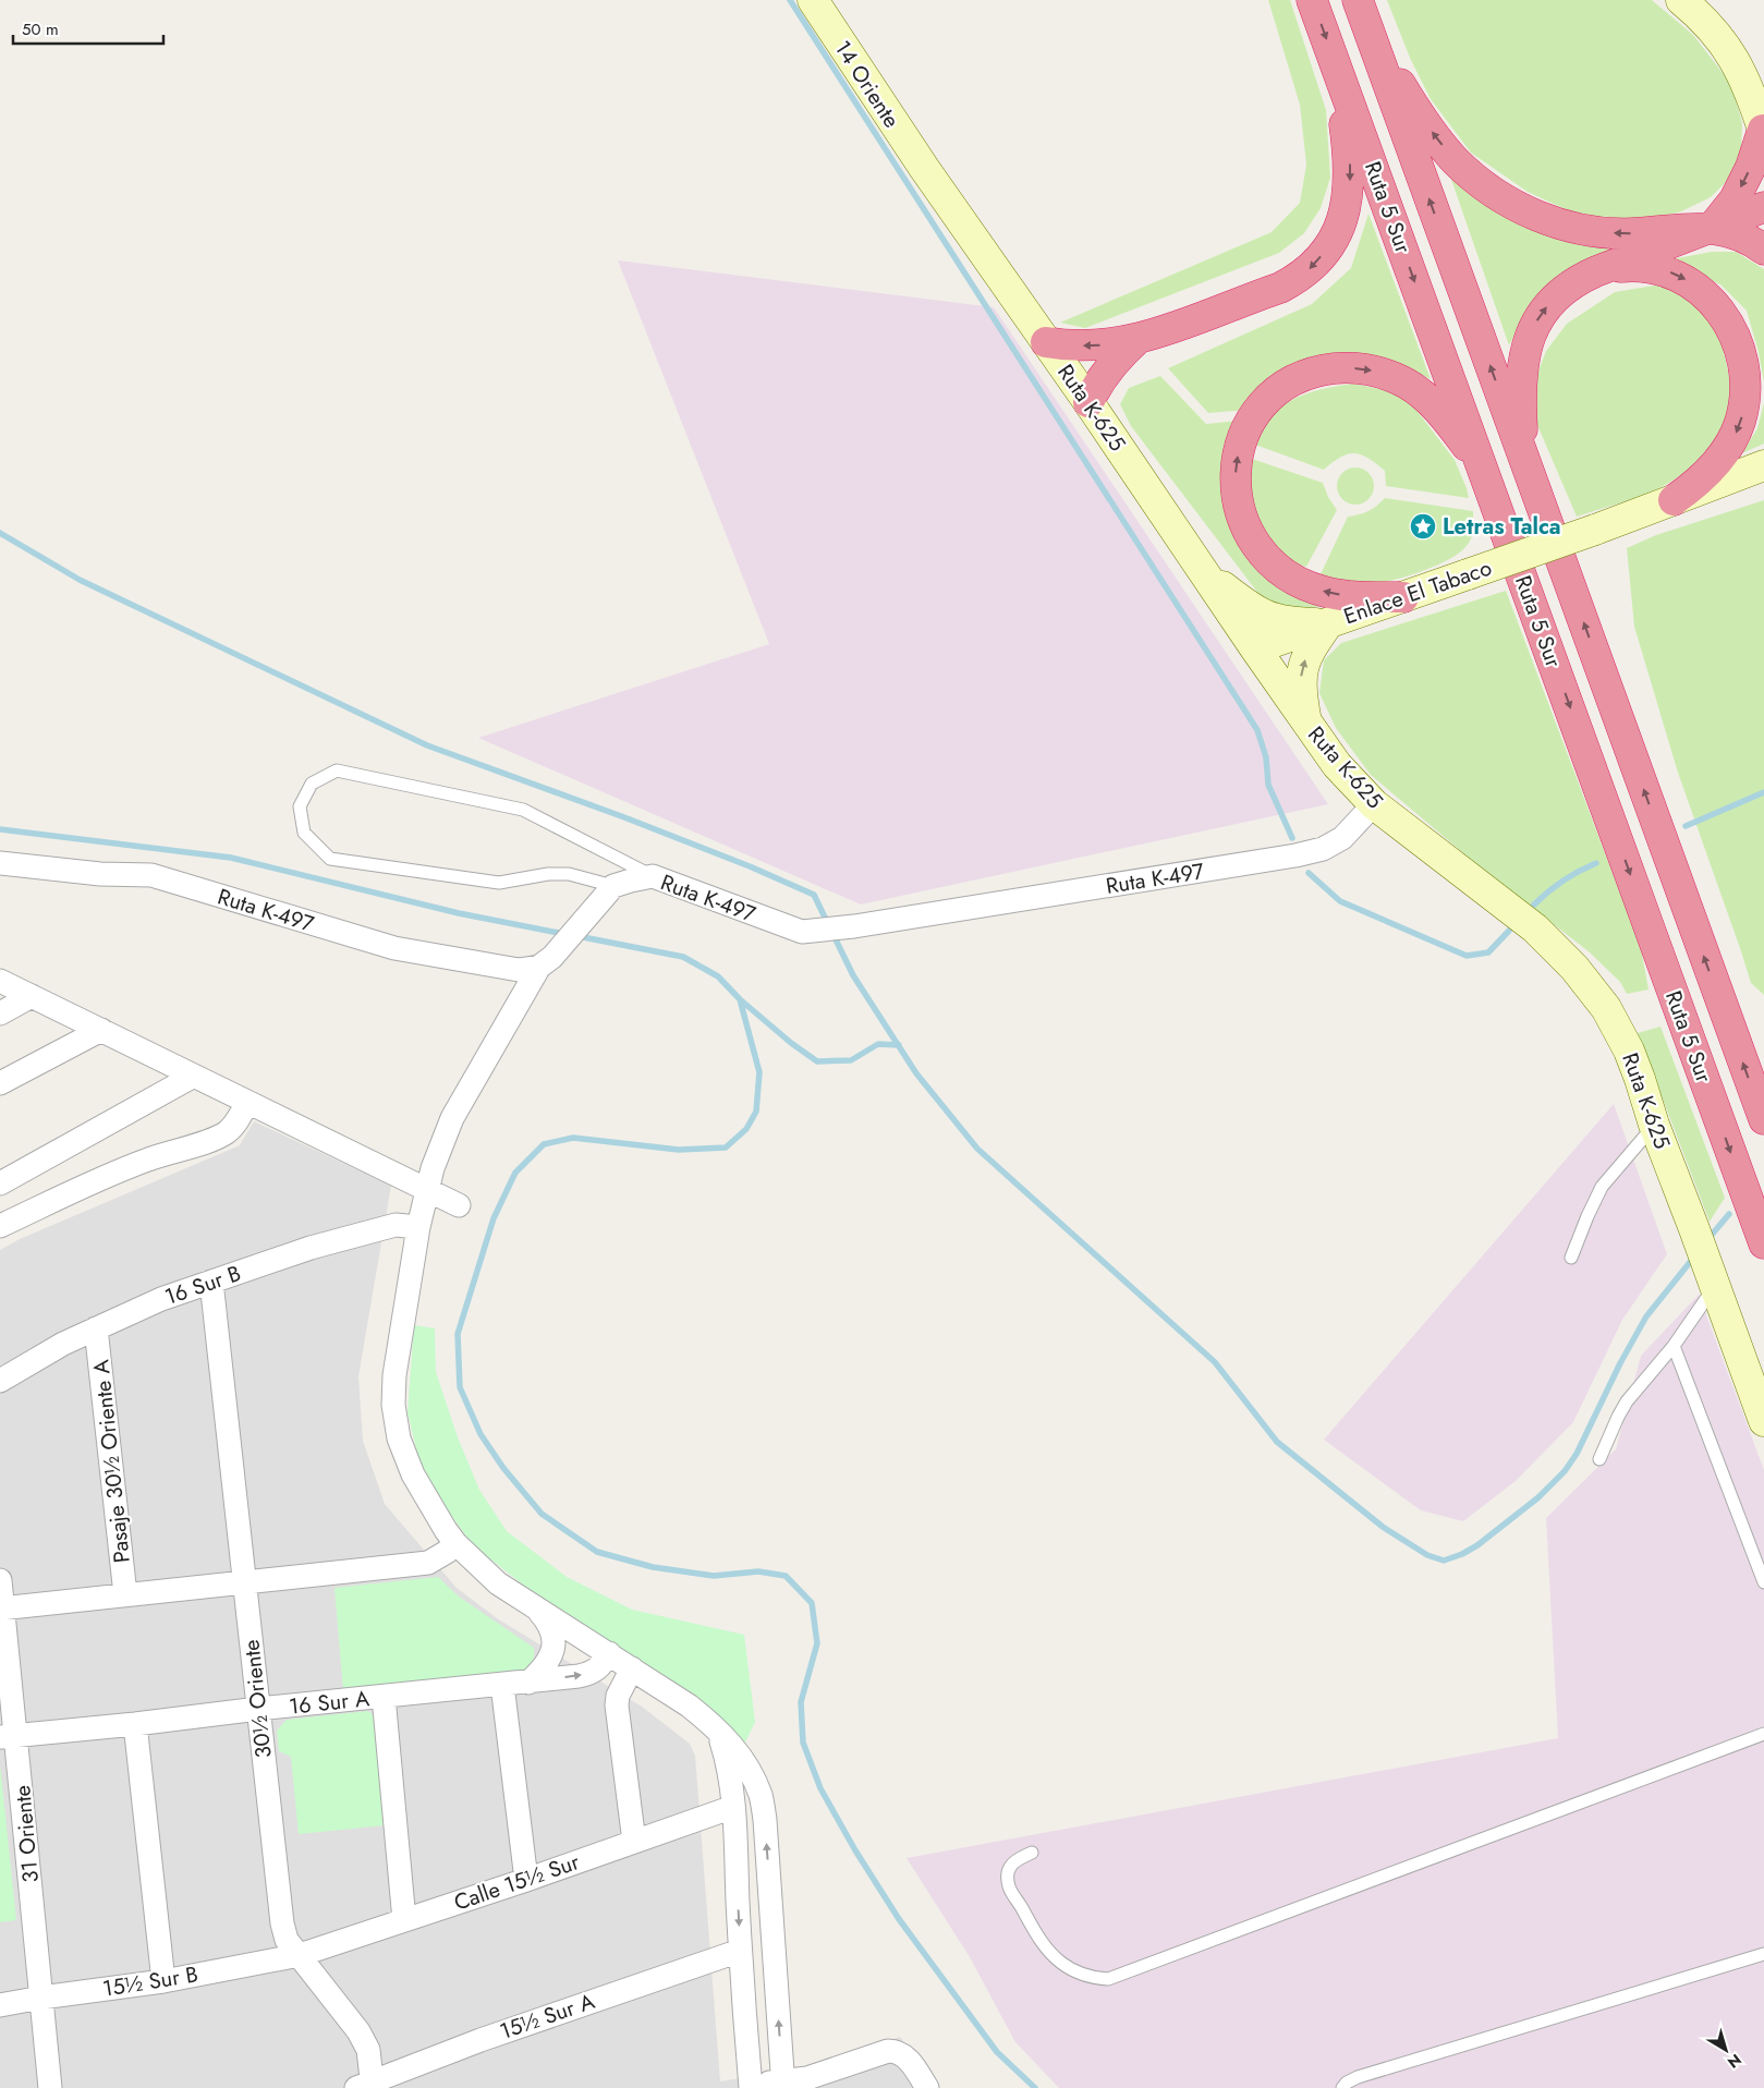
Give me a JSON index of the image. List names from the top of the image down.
{
  "streets": {
    "highway": ["Ruta 5 Sur"],
    "main road": ["14 Oriente", "Ruta K-625", "Enlace El Tabaco"],
    "street": [
      "Ruta K-497",
      "16 Sur B",
      "Pasaje 30½ Oriente A",
      "30½ Oriente",
      "16 Sur A",
      "31 Oriente",
      "Calle 15½ Sur",
      "15½ Sur B",
      "15½ Sur A"
    ]
  },
  "crossings": [
    ["14 Oriente", "Ruta K-625"],
    ["Ruta K-625", "Enlace El Tabaco"],
    ["Ruta K-625", "Ruta K-497"],
    ["16 Sur B", "Pasaje 30½ Oriente A"],
    ["16 Sur B", "30½ Oriente"],
    ["30½ Oriente", "16 Sur A"],
    ["30½ Oriente", "Calle 15½ Sur"],
    ["30½ Oriente", "15½ Sur B"],
    ["30½ Oriente", "15½ Sur A"],
    ["16 Sur A", "31 Oriente"],
    ["31 Oriente", "15½ Sur B"],
    ["Calle 15½ Sur", "15½ Sur B"]
  ],
  "places": {
    "place": ["Letras Talca"]
  },
  "scale_bar": "50 m",
  "north": "bottom right"
}
